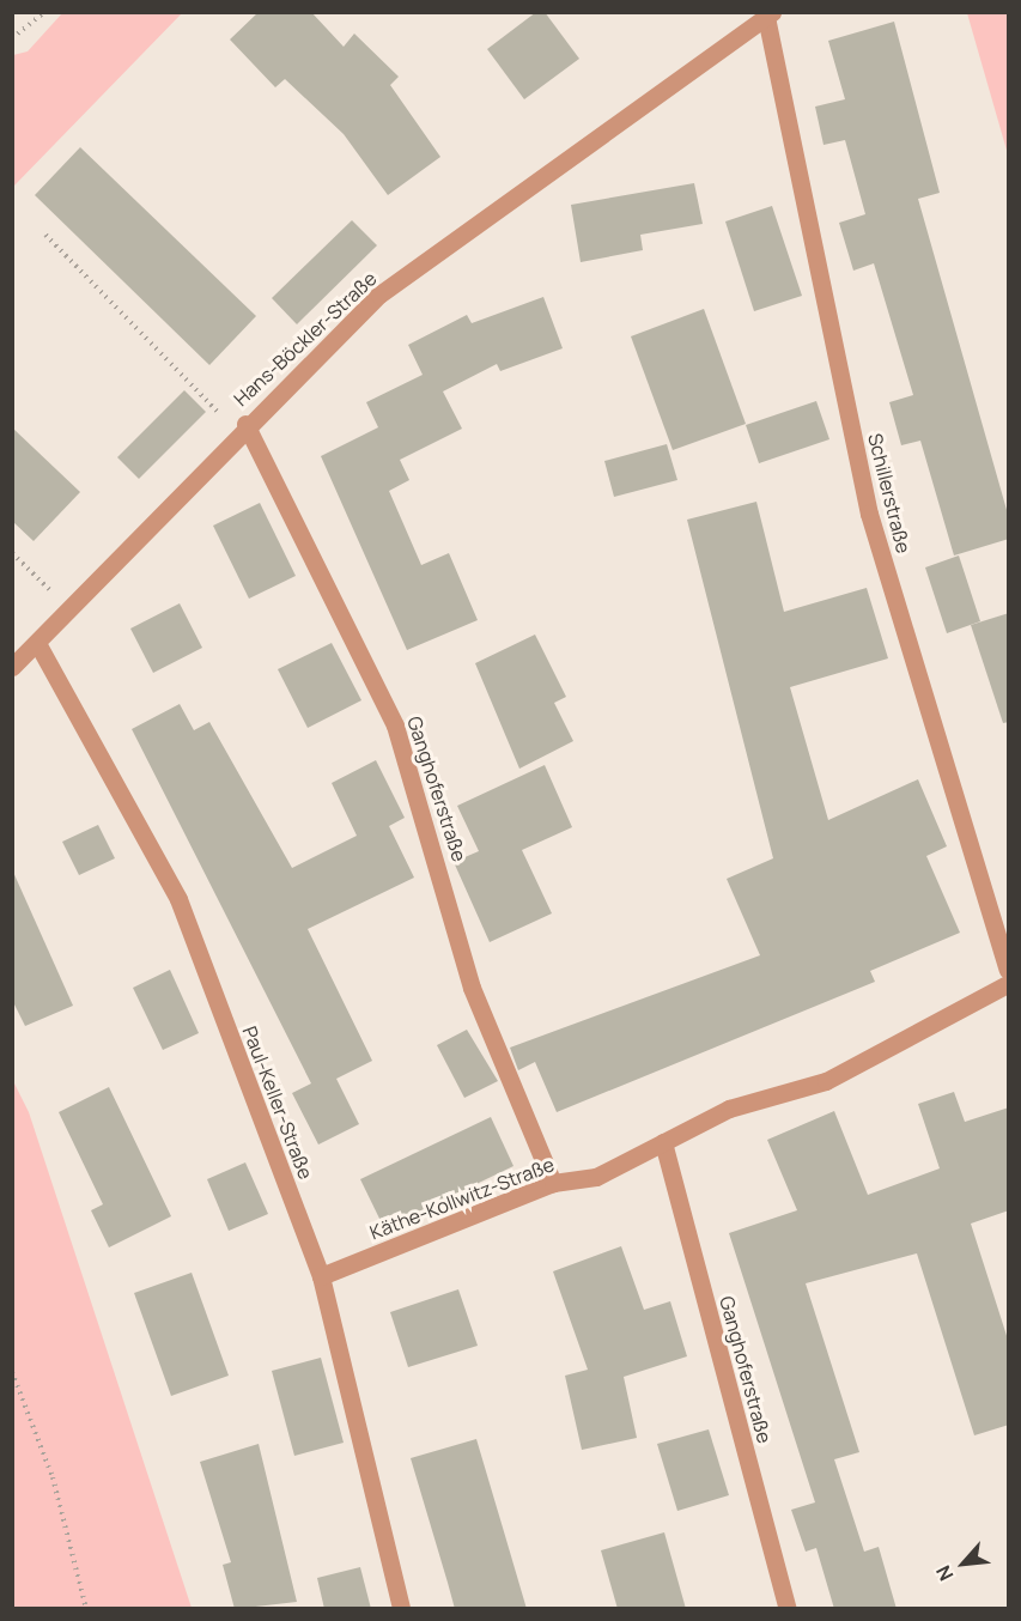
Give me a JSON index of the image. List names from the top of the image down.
{
  "streets": {
    "street": [
      "Hans-Böckler-Straße",
      "Schillerstraße",
      "Ganghoferstraße",
      "Paul-Keller-Straße",
      "Käthe-Kollwitz-Straße"
    ]
  },
  "crossings": [
    ["Hans-Böckler-Straße", "Schillerstraße"],
    ["Hans-Böckler-Straße", "Ganghoferstraße"],
    ["Hans-Böckler-Straße", "Paul-Keller-Straße"],
    ["Ganghoferstraße", "Käthe-Kollwitz-Straße"],
    ["Paul-Keller-Straße", "Käthe-Kollwitz-Straße"]
  ],
  "north": "bottom left"
}
